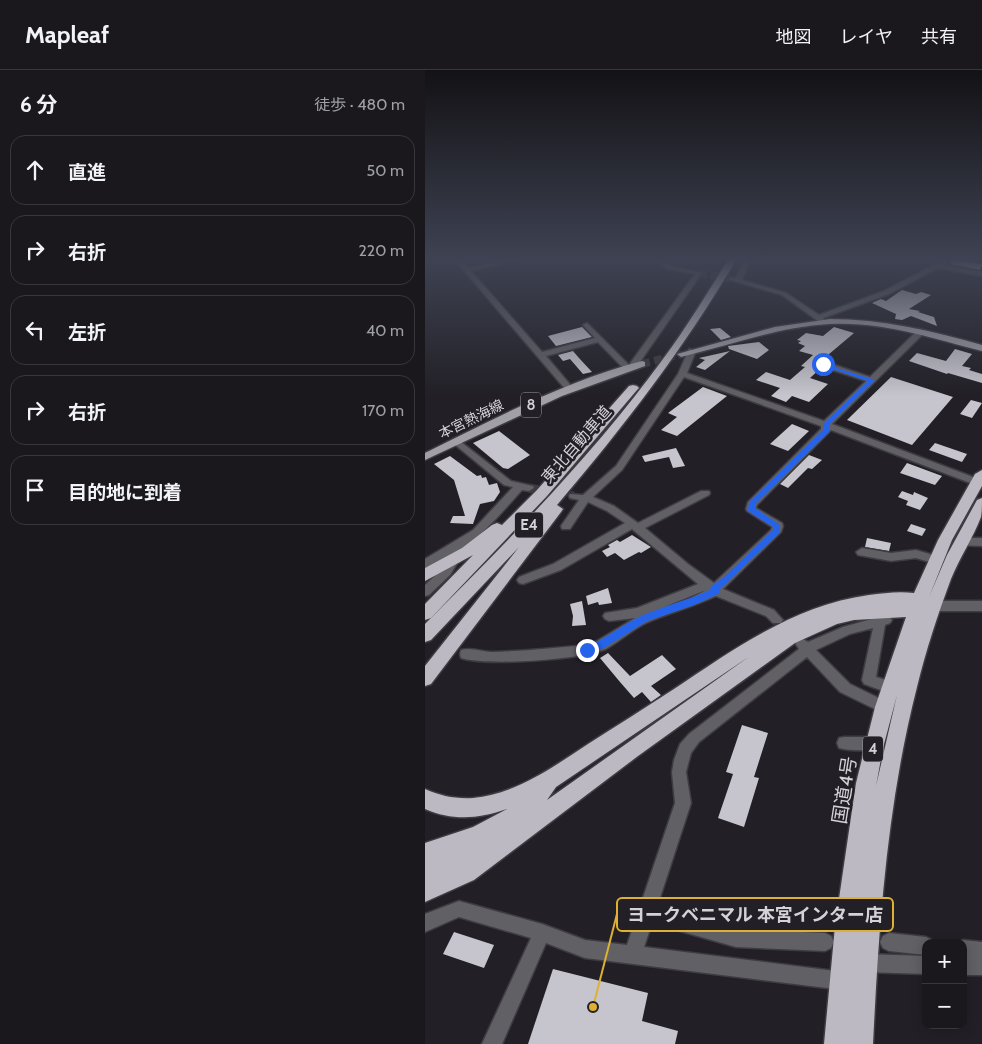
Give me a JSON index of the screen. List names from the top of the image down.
{
  "streets": {
    "highway": [
      "東北自動車道",
      "E4",
      "4",
      "国道4号"
    ],
    "main road": ["8", "本宮熱海線"]
  },
  "places": ["ヨークベニマル 本宮インター店"],
  "page": {
    "header": "Mapleaf",
    "nav": ["地図", "レイヤ", "共有"],
    "heading": ["6 分", "徒歩 · 480 m"],
    "list": [
      ["直進", "50 m"],
      ["右折", "220 m"],
      ["左折", "40 m"],
      ["右折", "170 m"],
      "目的地に到着"
    ],
    "map_buttons": ["+", "−"]
  }
}
